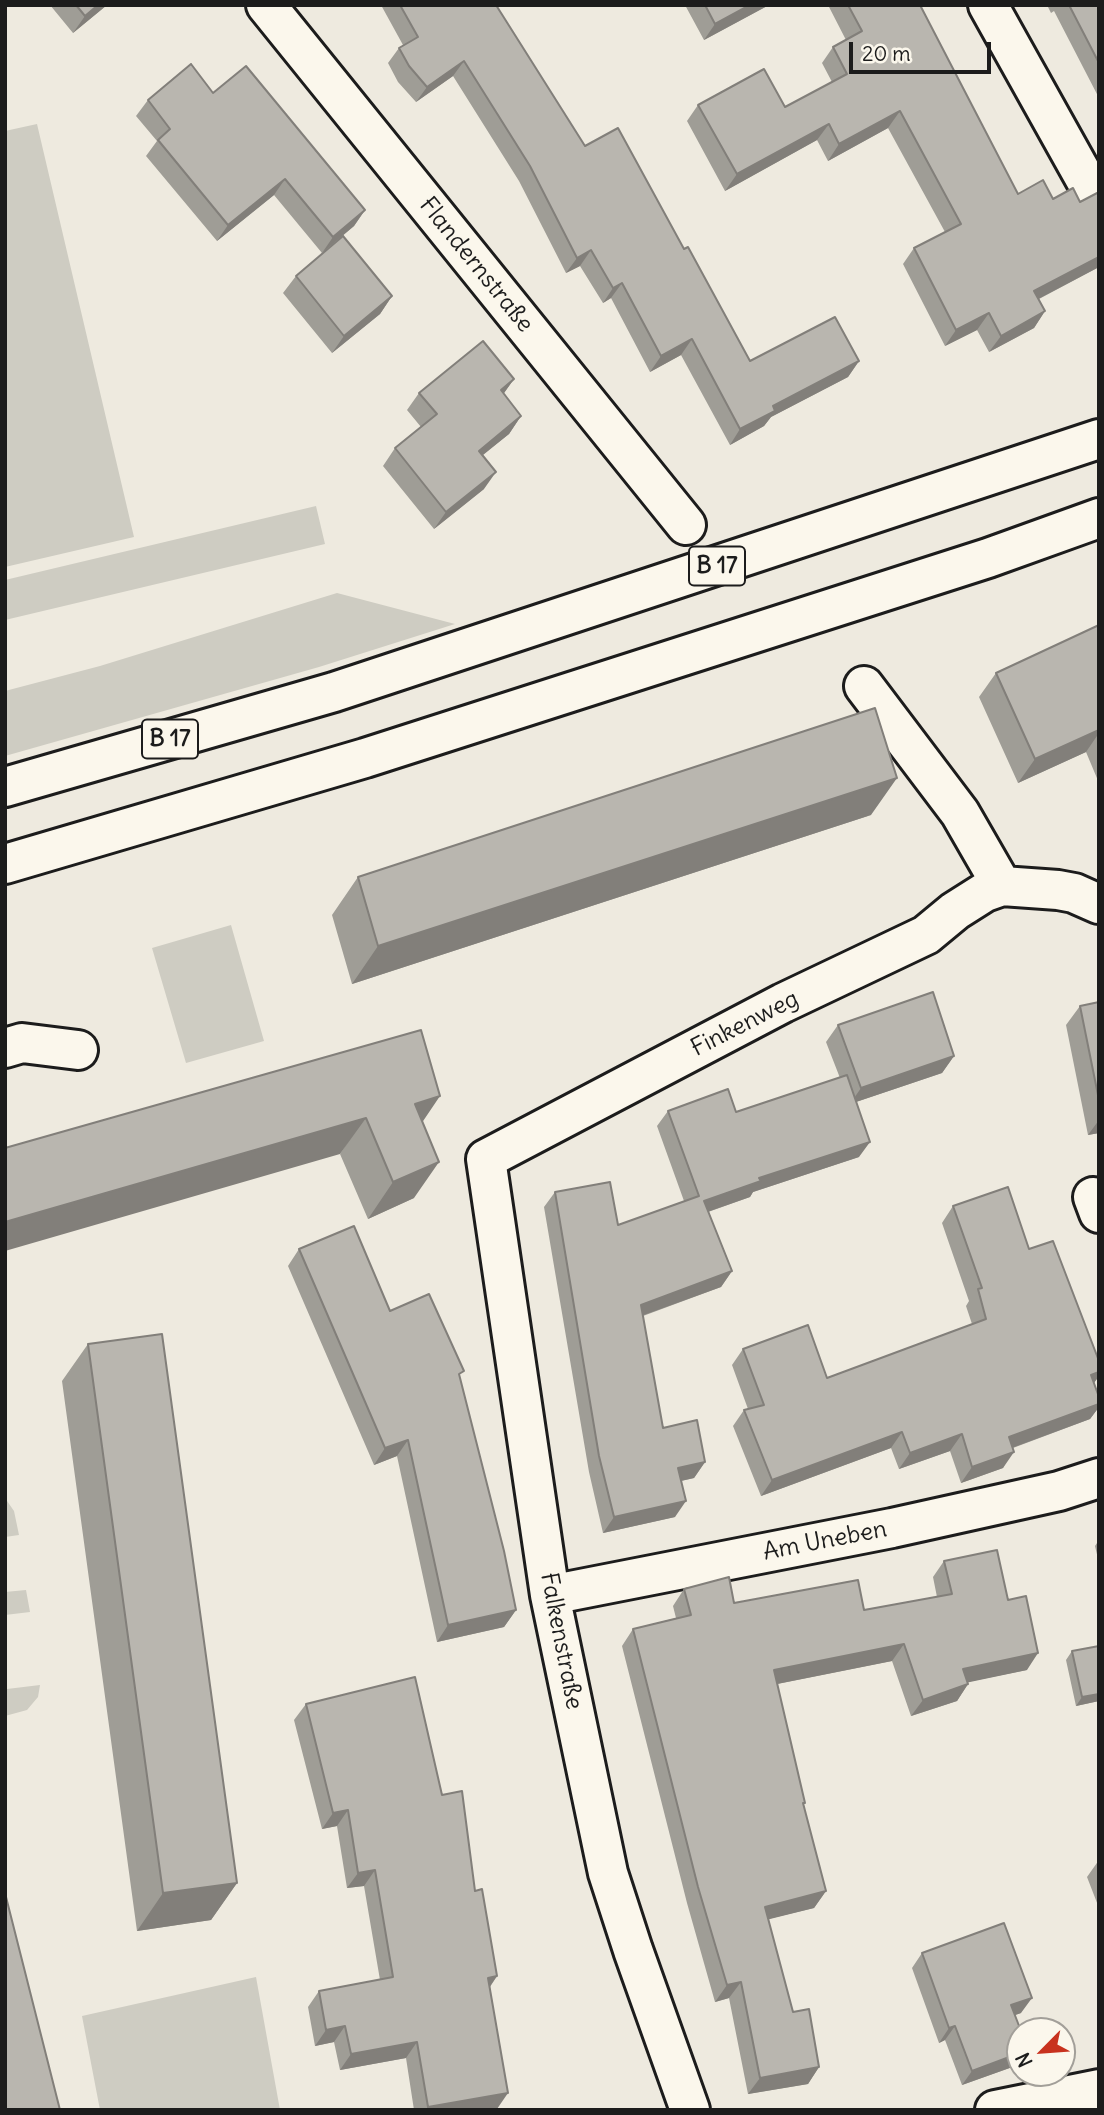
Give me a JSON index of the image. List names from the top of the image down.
{
  "streets": {
    "main road": [
      "Flandernstraße",
      "B 17",
      "Finkenweg",
      "Am Uneben",
      "Falkenstraße"
    ]
  },
  "crossings": [
    ["Finkenweg", "Falkenstraße"],
    ["Am Uneben", "Falkenstraße"]
  ],
  "scale_bar": "20 m",
  "north": "bottom left"
}
